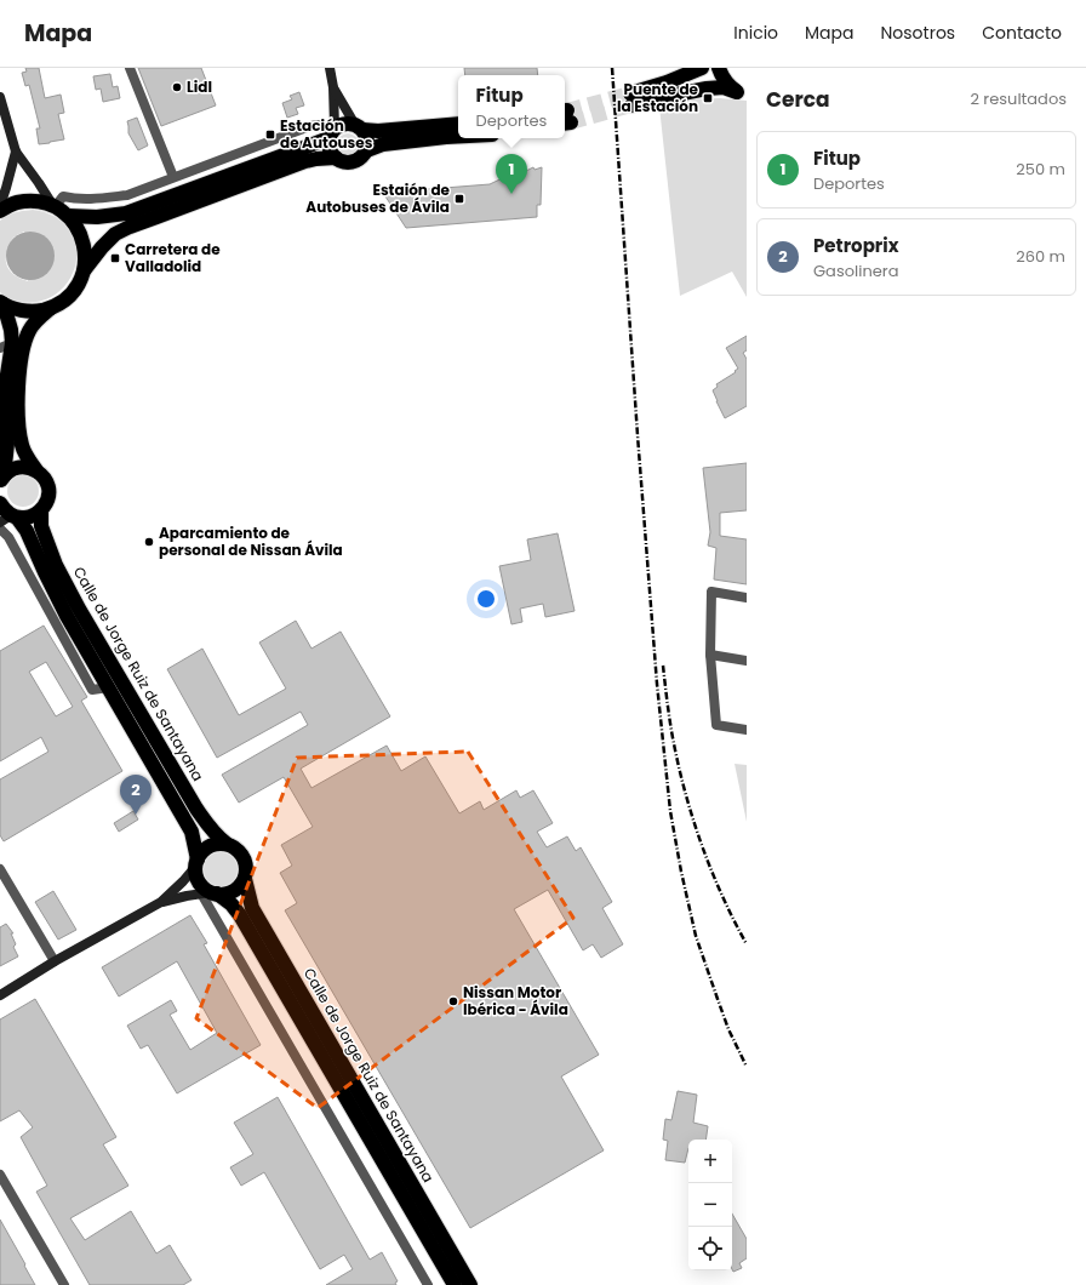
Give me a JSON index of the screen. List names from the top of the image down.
{
  "streets": {
    "highway": ["Calle de Jorge Ruiz de Santayana"]
  },
  "places": {
    "other": ["Lidl", "Aparcamiento de personal de Nissan Ávila", "Nissan Motor Ibérica - Ávila"],
    "transit": [
      "Puente de la Estación",
      "Estación de Autouses",
      "Estaión de Autobuses de Ávila",
      "Carretera de Valladolid"
    ]
  },
  "page": {
    "header": "Mapa",
    "nav": [
      "Inicio",
      "Mapa",
      "Nosotros",
      "Contacto"
    ],
    "heading": ["Cerca", "2 resultados"],
    "popup": ["Fitup", "Deportes"],
    "list": [
      {
        "mark": "1",
        "name": "Fitup",
        "note": "Deportes",
        "value": "250 m"
      },
      {
        "mark": "2",
        "name": "Petroprix",
        "note": "Gasolinera",
        "value": "260 m"
      }
    ],
    "pins": ["1", "2"],
    "map_buttons": ["+", "−"]
  }
}
